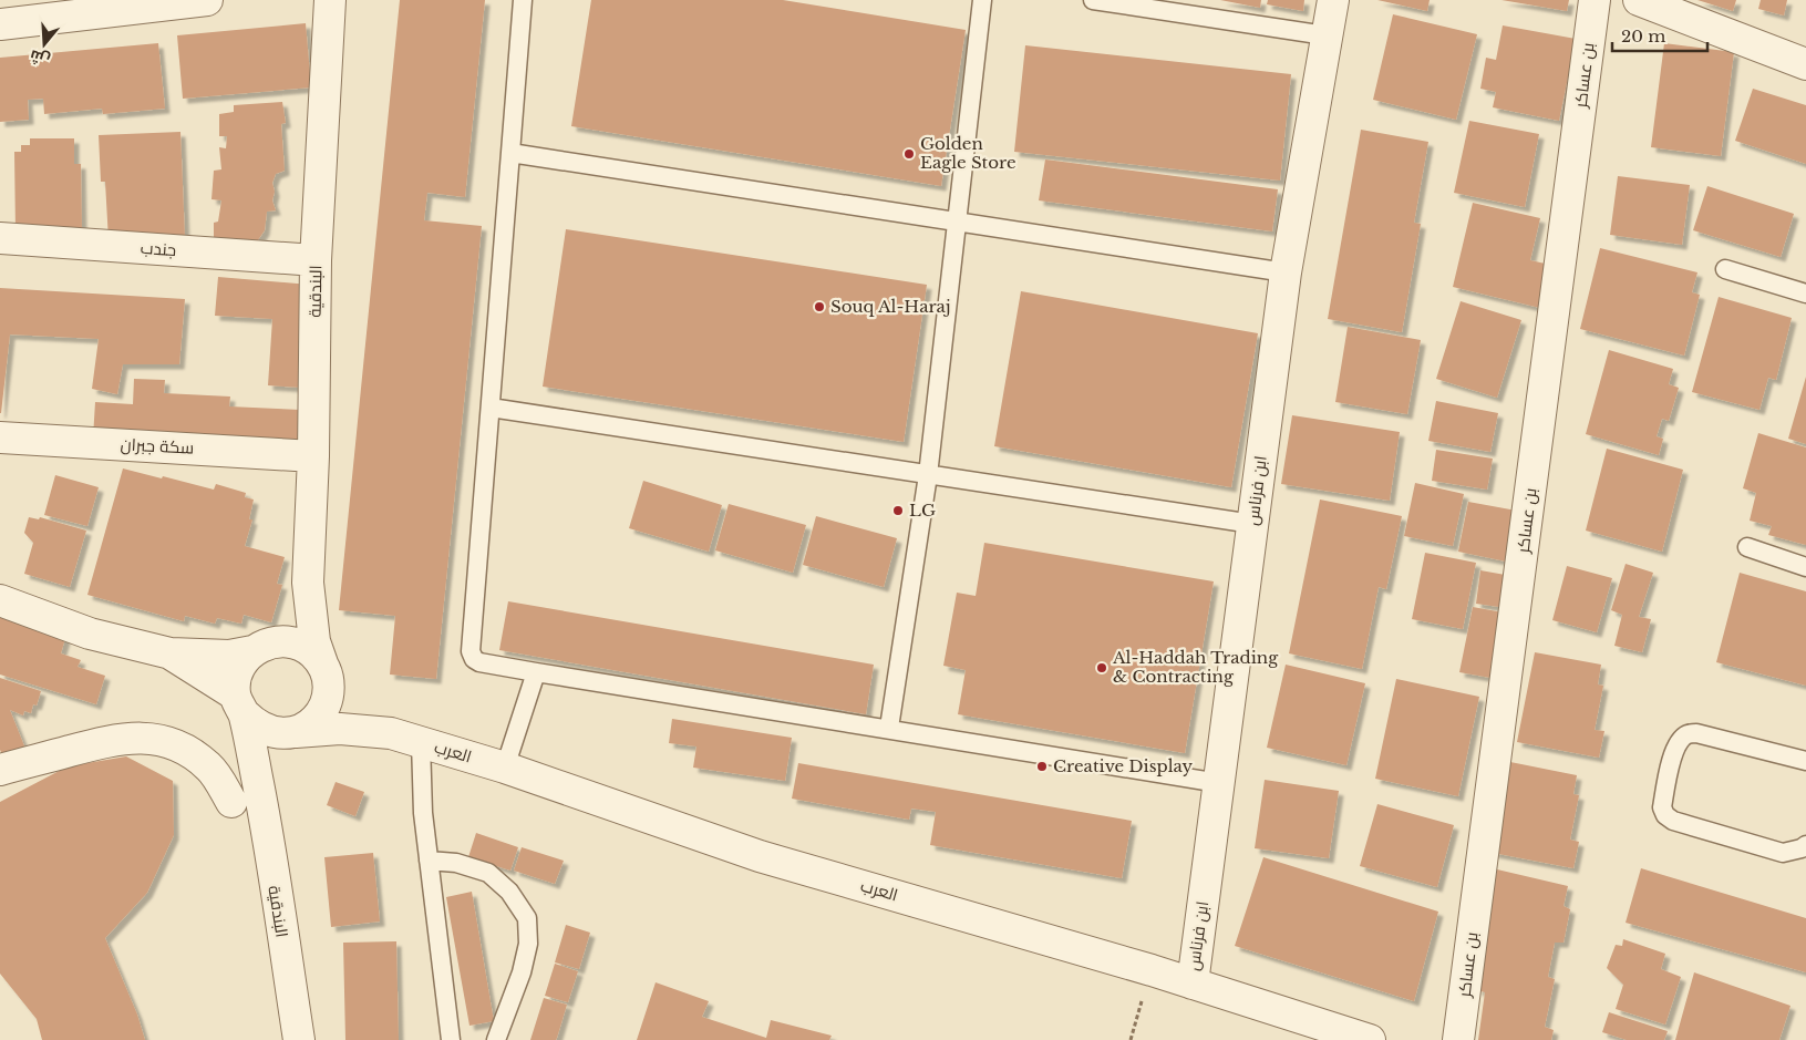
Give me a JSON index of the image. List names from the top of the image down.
{
  "streets": {
    "street": [
      "بن عساكر",
      "جندب",
      "البندقية",
      "سكة جبران",
      "ابن فرناس",
      "العرب"
    ]
  },
  "crossings": [
    ["جندب", "البندقية"],
    ["البندقية", "سكة جبران"],
    ["البندقية", "العرب"],
    ["ابن فرناس", "العرب"]
  ],
  "places": [
    "Golden Eagle Store",
    "Souq Al-Haraj",
    "LG",
    "Al-Haddah Trading & Contracting",
    "Creative Display"
  ],
  "scale_bar": "20 m",
  "north": "bottom"
}
